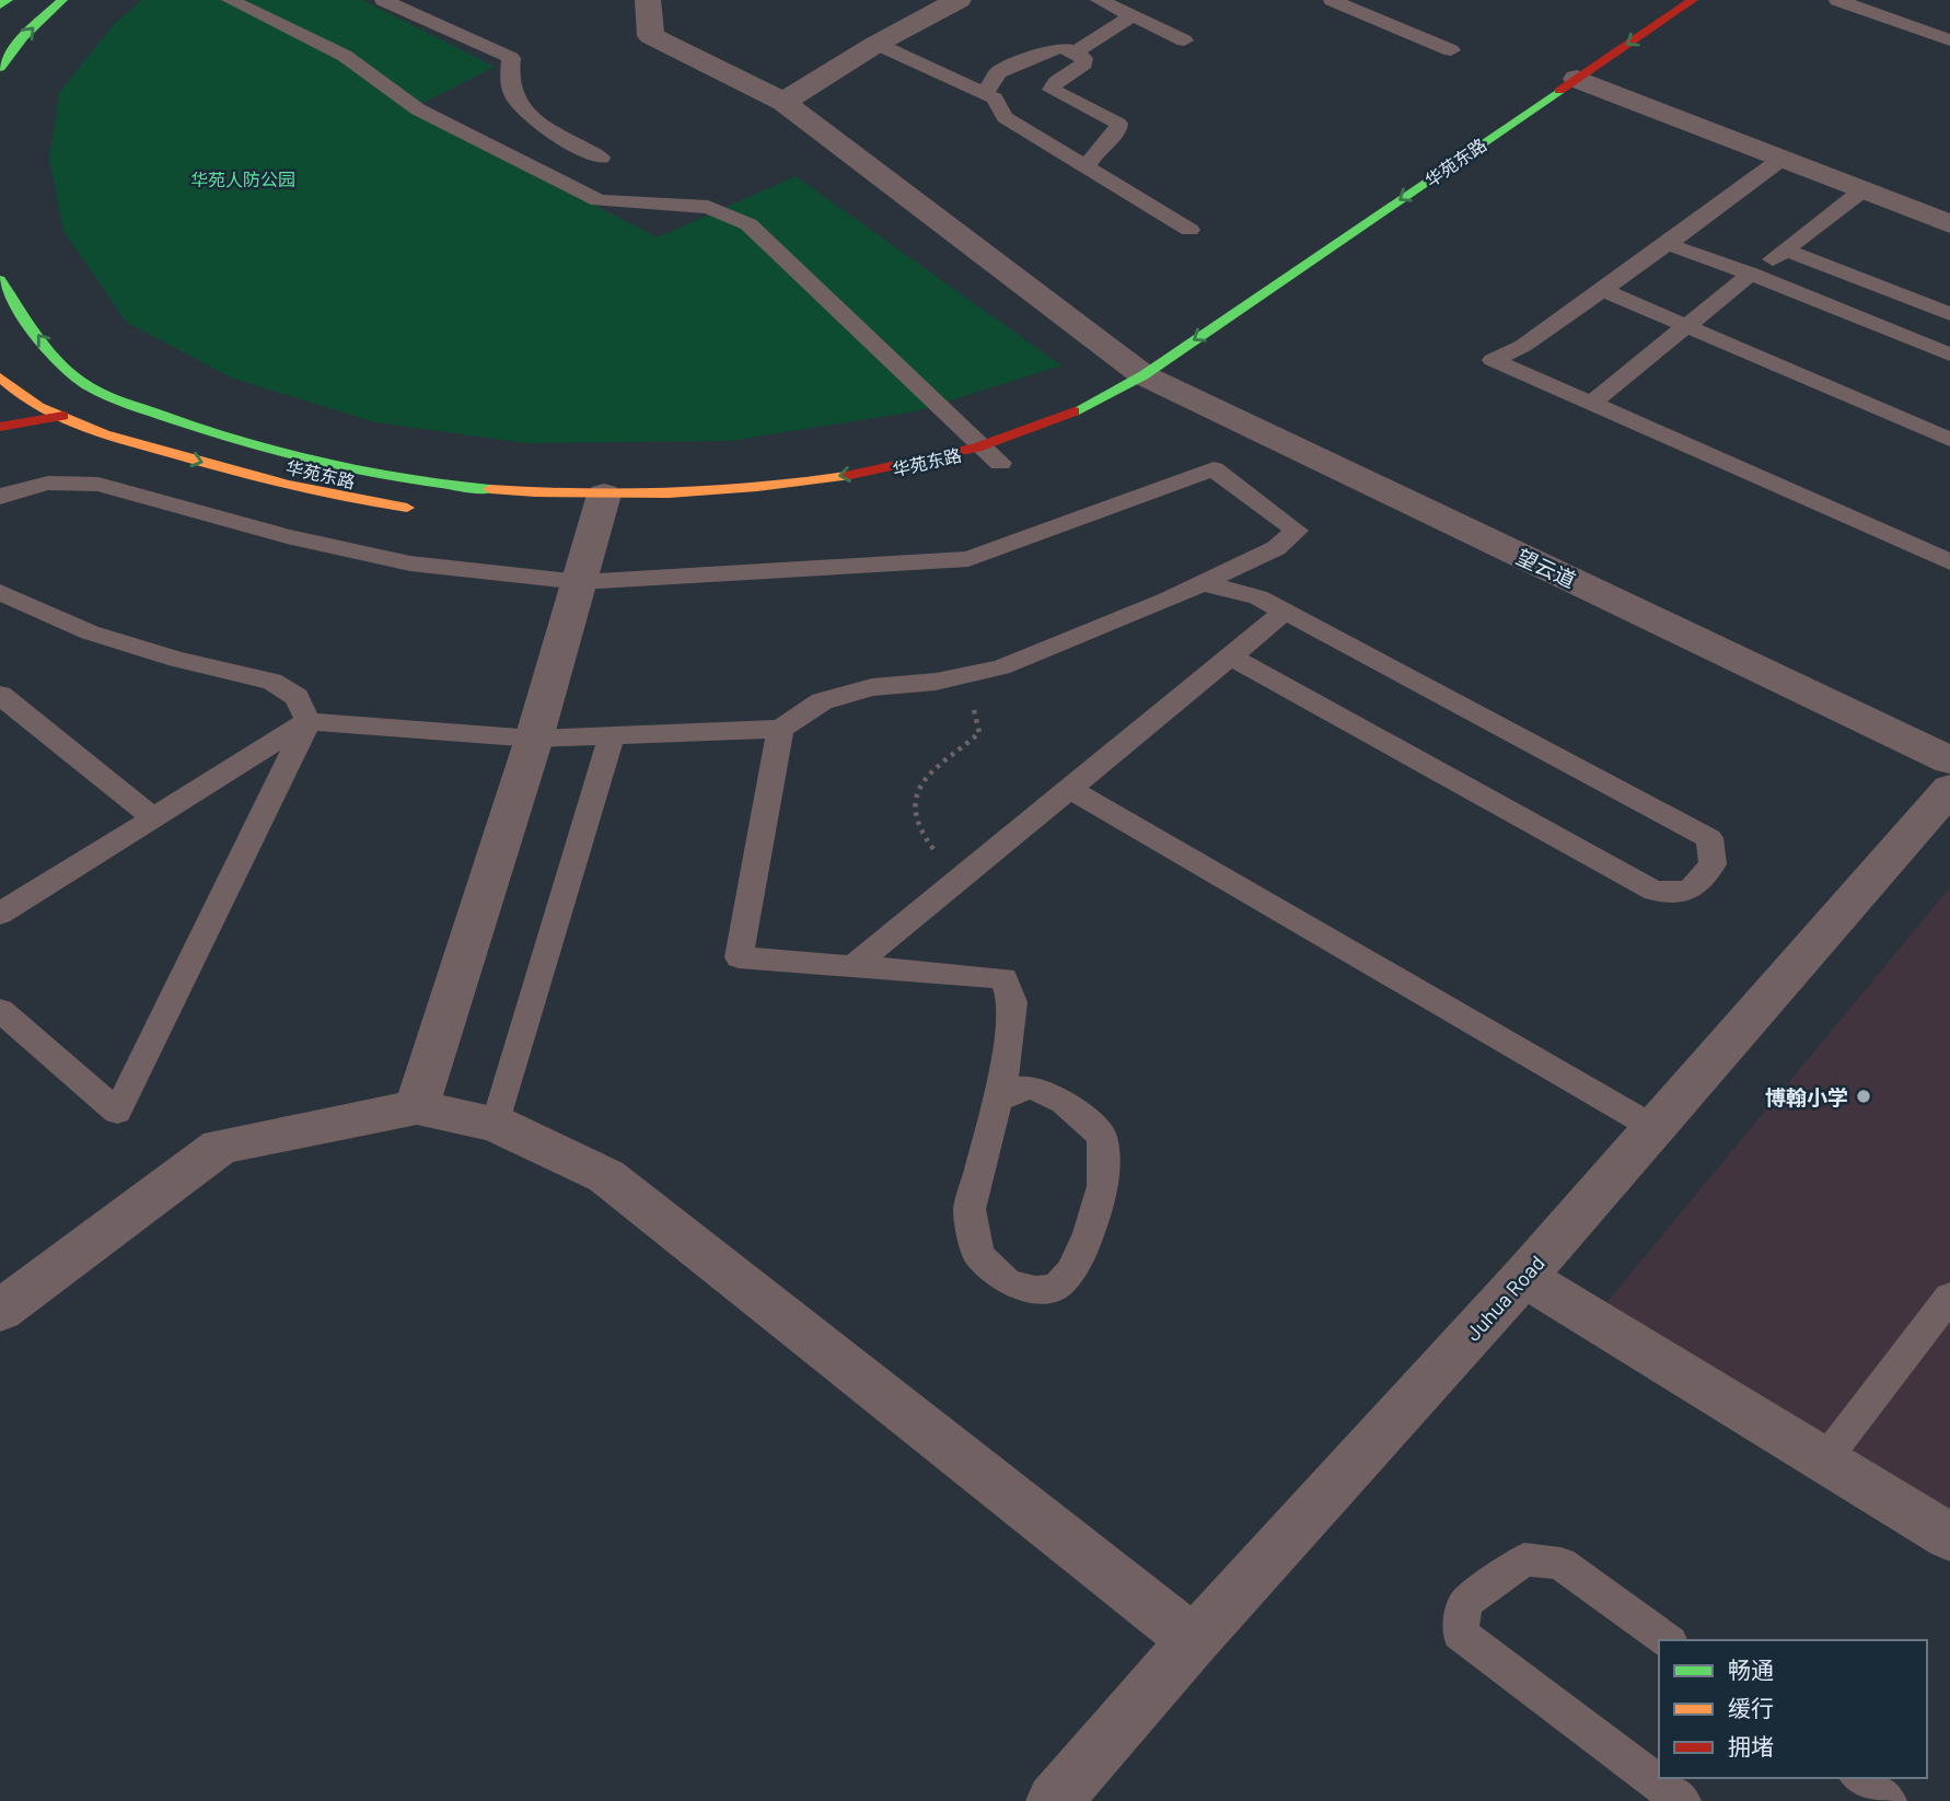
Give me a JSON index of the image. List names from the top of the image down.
{
  "streets": {
    "street": ["华苑东路", "望云道", "Juhua Road"]
  },
  "crossings": [
    ["华苑东路", "望云道"]
  ],
  "parks": ["华苑人防公园"],
  "places": ["博翰小学"],
  "legend": ["畅通", "缓行", "拥堵"]
}
